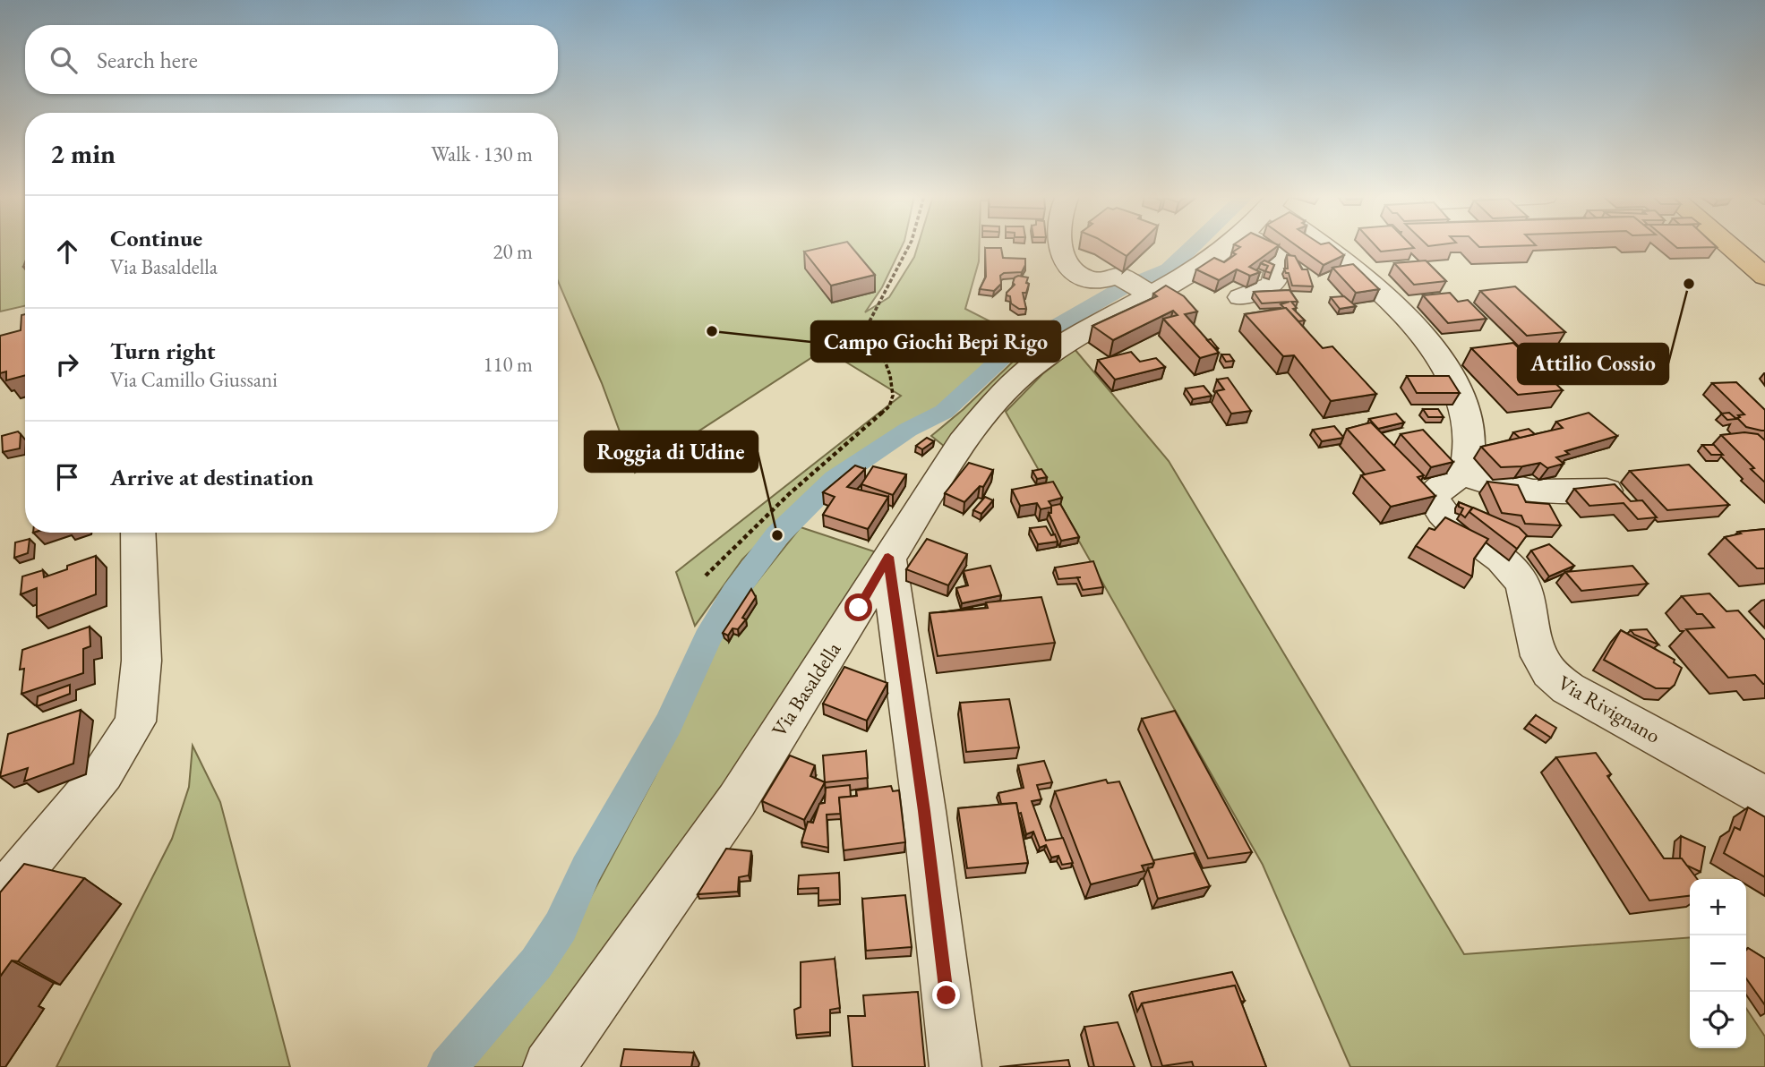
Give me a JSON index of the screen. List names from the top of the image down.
{
  "streets": {
    "street": ["Via Basaldella", "Via Rivignano"]
  },
  "places": ["Attilio Cossio", "Campo Giochi Bepi Rigo", "Roggia di Udine"],
  "page": {
    "search": "Search here",
    "heading": ["2 min", "Walk · 130 m"],
    "list": [
      ["Continue", "Via Basaldella", "20 m"],
      ["Turn right", "Via Camillo Giussani", "110 m"],
      "Arrive at destination"
    ],
    "map_buttons": ["+", "−"]
  }
}
